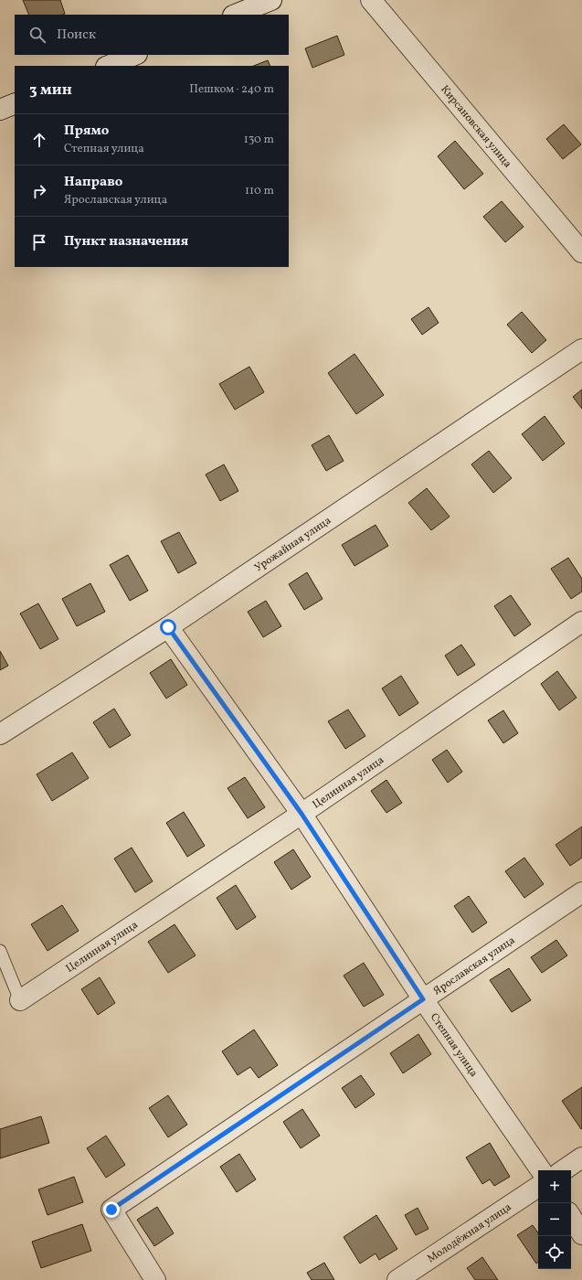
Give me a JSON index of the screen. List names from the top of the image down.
{
  "streets": {
    "street": [
      "Кирсановская улица",
      "Урожайная улица",
      "Целинная улица",
      "Ярославская улица",
      "Степная улица",
      "Молодёжная улица"
    ]
  },
  "crossings": [
    ["Урожайная улица", "Степная улица"],
    ["Целинная улица", "Степная улица"],
    ["Ярославская улица", "Степная улица"]
  ],
  "page": {
    "search": "Поиск",
    "heading": ["3 мин", "Пешком · 240 m"],
    "list": [
      ["Прямо", "Степная улица", "130 m"],
      ["Направо", "Ярославская улица", "110 m"],
      "Пункт назначения"
    ],
    "map_buttons": ["+", "−"]
  }
}
